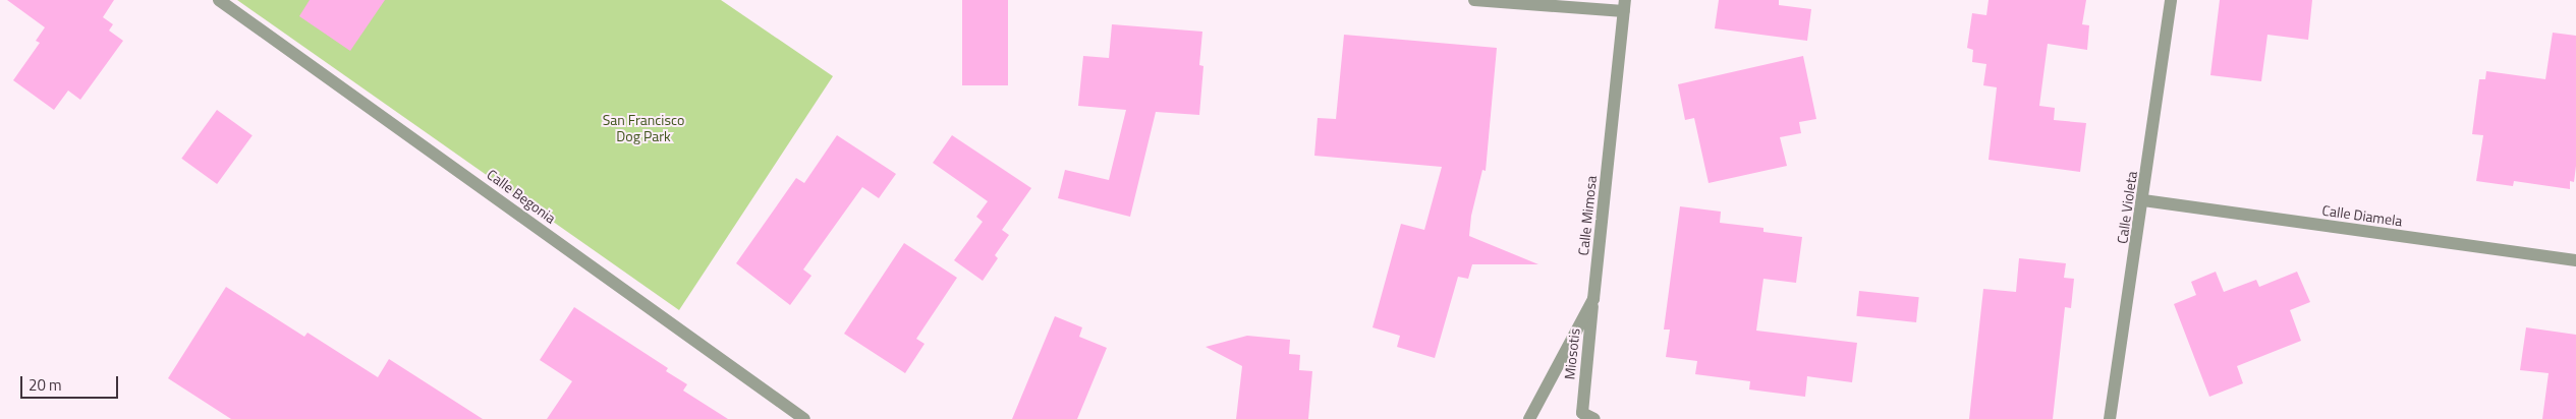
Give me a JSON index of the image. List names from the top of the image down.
{
  "streets": {
    "street": [
      "Calle Begonia",
      "Calle Violeta",
      "Calle Mimosa",
      "Calle Diamela",
      "Miosotis"
    ]
  },
  "crossings": [
    ["Calle Violeta", "Calle Diamela"],
    ["Calle Mimosa", "Miosotis"]
  ],
  "parks": ["San Francisco Dog Park"],
  "scale_bar": "20 m"
}
